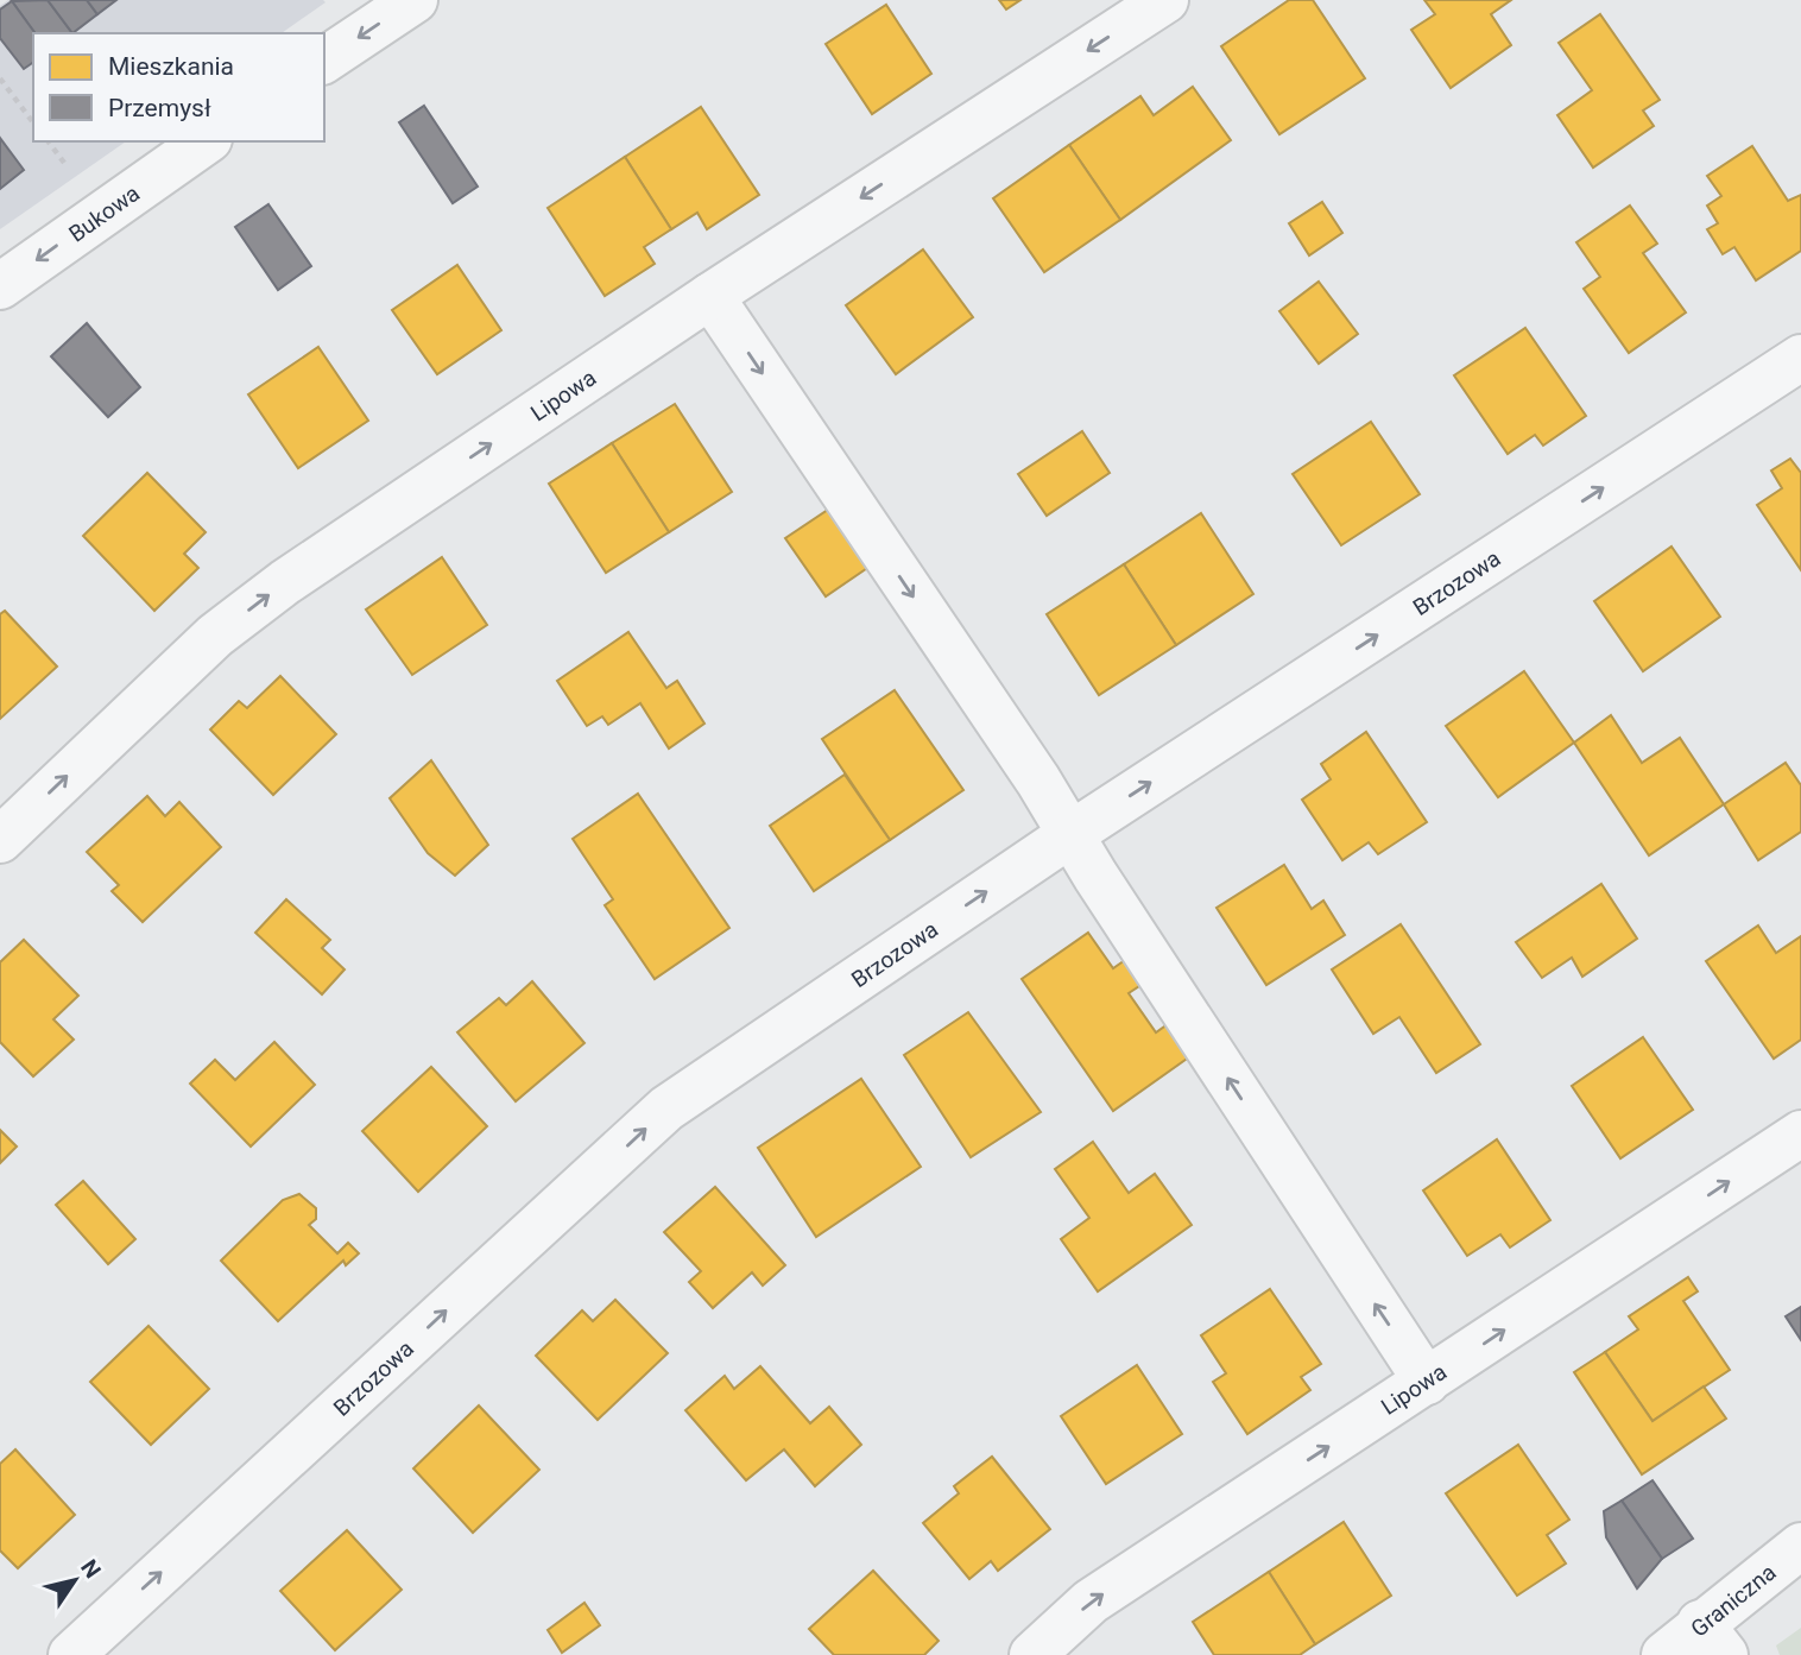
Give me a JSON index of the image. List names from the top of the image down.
{
  "streets": {
    "street": [
      "Bukowa",
      "Lipowa",
      "Brzozowa",
      "Graniczna"
    ]
  },
  "one_way": ["Bukowa", "Brzozowa"],
  "legend": ["Mieszkania", "Przemysł"],
  "north": "top right"
}
